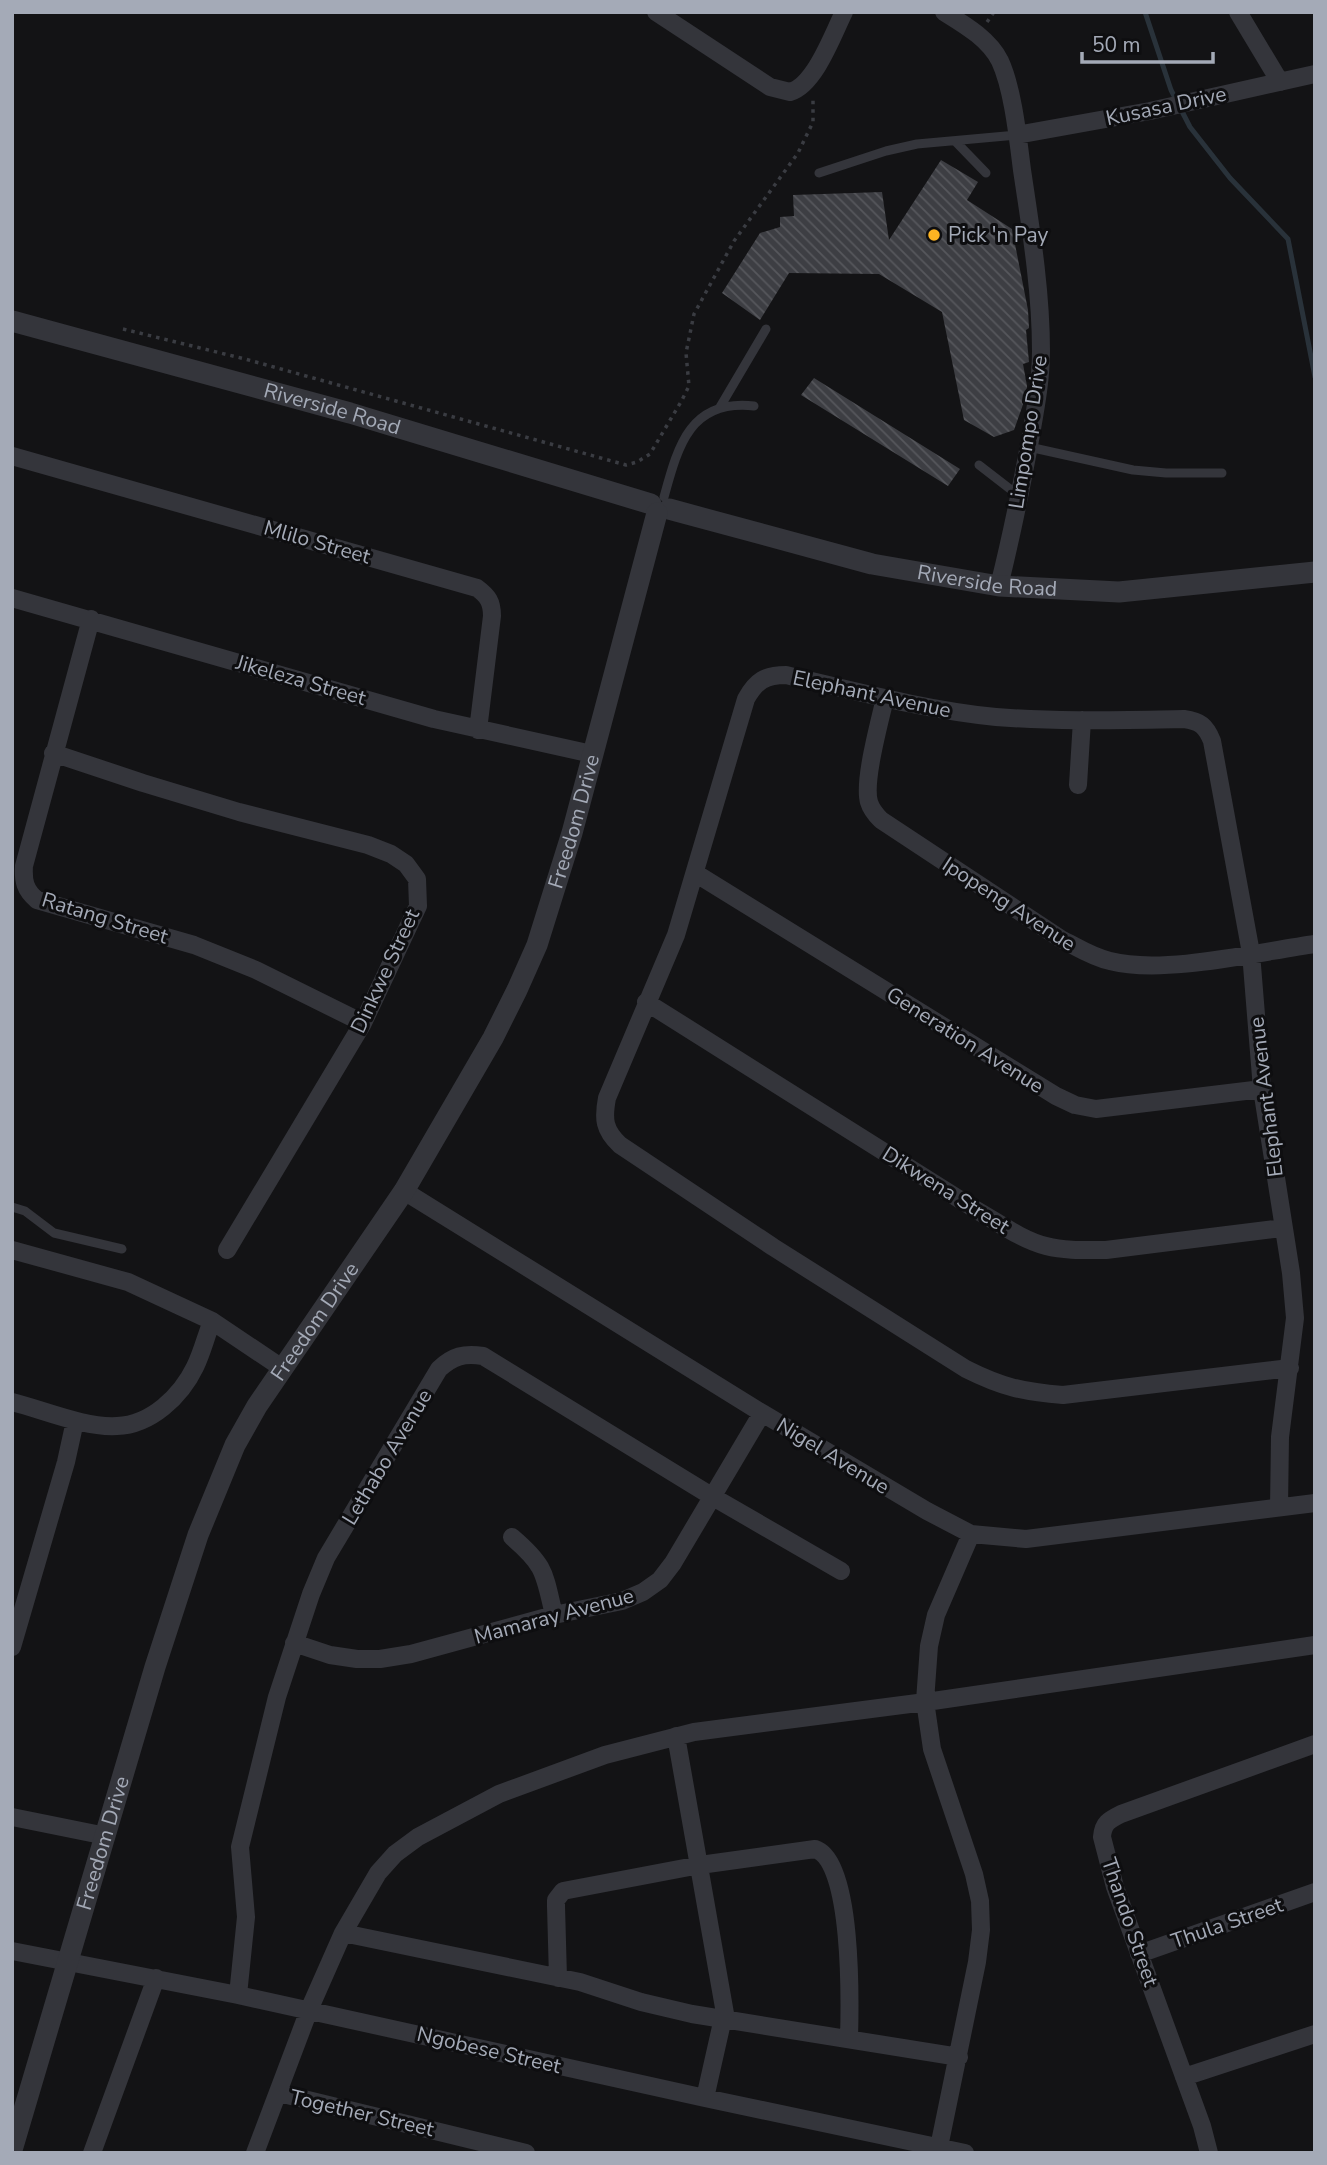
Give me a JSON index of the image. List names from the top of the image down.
{
  "streets": {
    "street": [
      "Kusasa Drive",
      "Riverside Road",
      "Limpompo Drive",
      "Mlilo Street",
      "Jikeleza Street",
      "Elephant Avenue",
      "Freedom Drive",
      "Ipopeng Avenue",
      "Ratang Street",
      "Dinkwe Street",
      "Generation Avenue",
      "Dikwena Street",
      "Nigel Avenue",
      "Lethabo Avenue",
      "Mamaray Avenue",
      "Thando Street",
      "Thula Street",
      "Ngobese Street",
      "Together Street"
    ]
  },
  "crossings": [
    ["Kusasa Drive", "Limpompo Drive"],
    ["Riverside Road", "Limpompo Drive"],
    ["Riverside Road", "Freedom Drive"],
    ["Mlilo Street", "Jikeleza Street"],
    ["Jikeleza Street", "Freedom Drive"],
    ["Jikeleza Street", "Ratang Street"],
    ["Elephant Avenue", "Ipopeng Avenue"],
    ["Elephant Avenue", "Generation Avenue"],
    ["Elephant Avenue", "Dikwena Street"],
    ["Freedom Drive", "Nigel Avenue"],
    ["Freedom Drive", "Ngobese Street"],
    ["Ratang Street", "Dinkwe Street"],
    ["Nigel Avenue", "Mamaray Avenue"],
    ["Lethabo Avenue", "Mamaray Avenue"],
    ["Lethabo Avenue", "Ngobese Street"],
    ["Thando Street", "Thula Street"]
  ],
  "places": ["Pick 'n Pay"],
  "scale_bar": "50 m"
}
